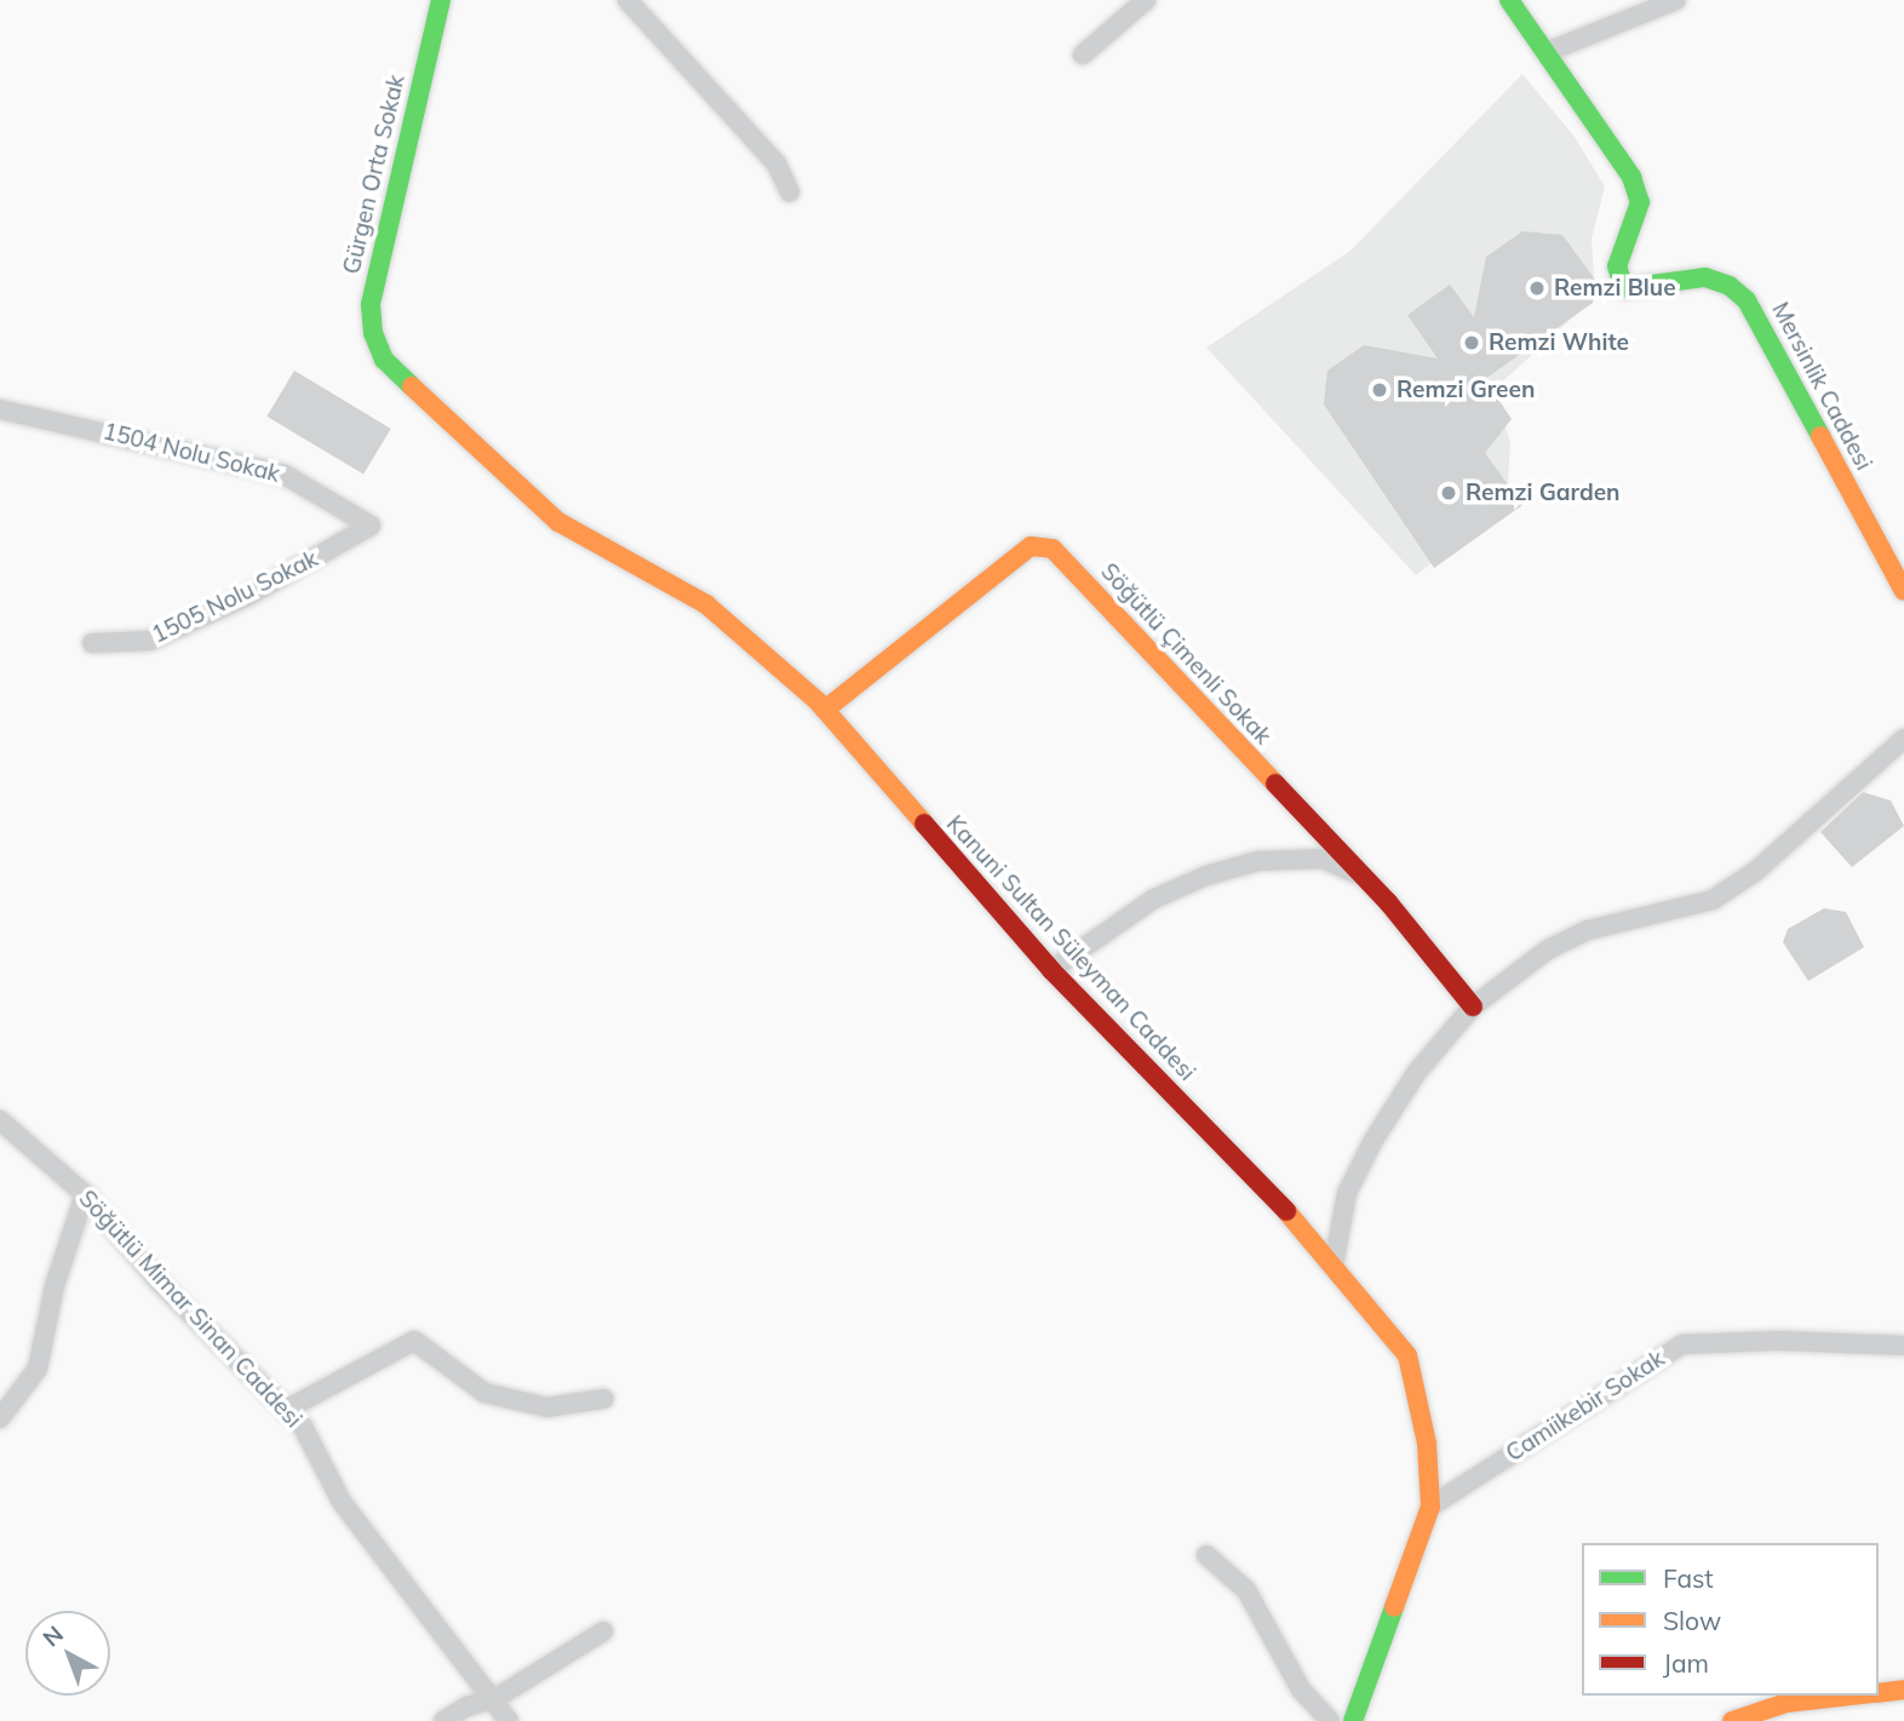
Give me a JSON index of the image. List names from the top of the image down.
{
  "streets": {
    "street": [
      "Gürgen Orta Sokak",
      "Mersinlik Caddesi",
      "1504 Nolu Sokak",
      "1505 Nolu Sokak",
      "Söğütlü Çimenli Sokak",
      "Kanuni Sultan Süleyman Caddesi",
      "Söğütlü Mimar Sinan Caddesi",
      "Camiikebir Sokak"
    ]
  },
  "crossings": [
    ["Gürgen Orta Sokak", "Kanuni Sultan Süleyman Caddesi"],
    ["1504 Nolu Sokak", "1505 Nolu Sokak"],
    ["Söğütlü Çimenli Sokak", "Kanuni Sultan Süleyman Caddesi"],
    ["Kanuni Sultan Süleyman Caddesi", "Camiikebir Sokak"]
  ],
  "places": [
    "Remzi Blue",
    "Remzi White",
    "Remzi Green",
    "Remzi Garden"
  ],
  "legend": ["Fast", "Slow", "Jam"],
  "north": "top left"
}
